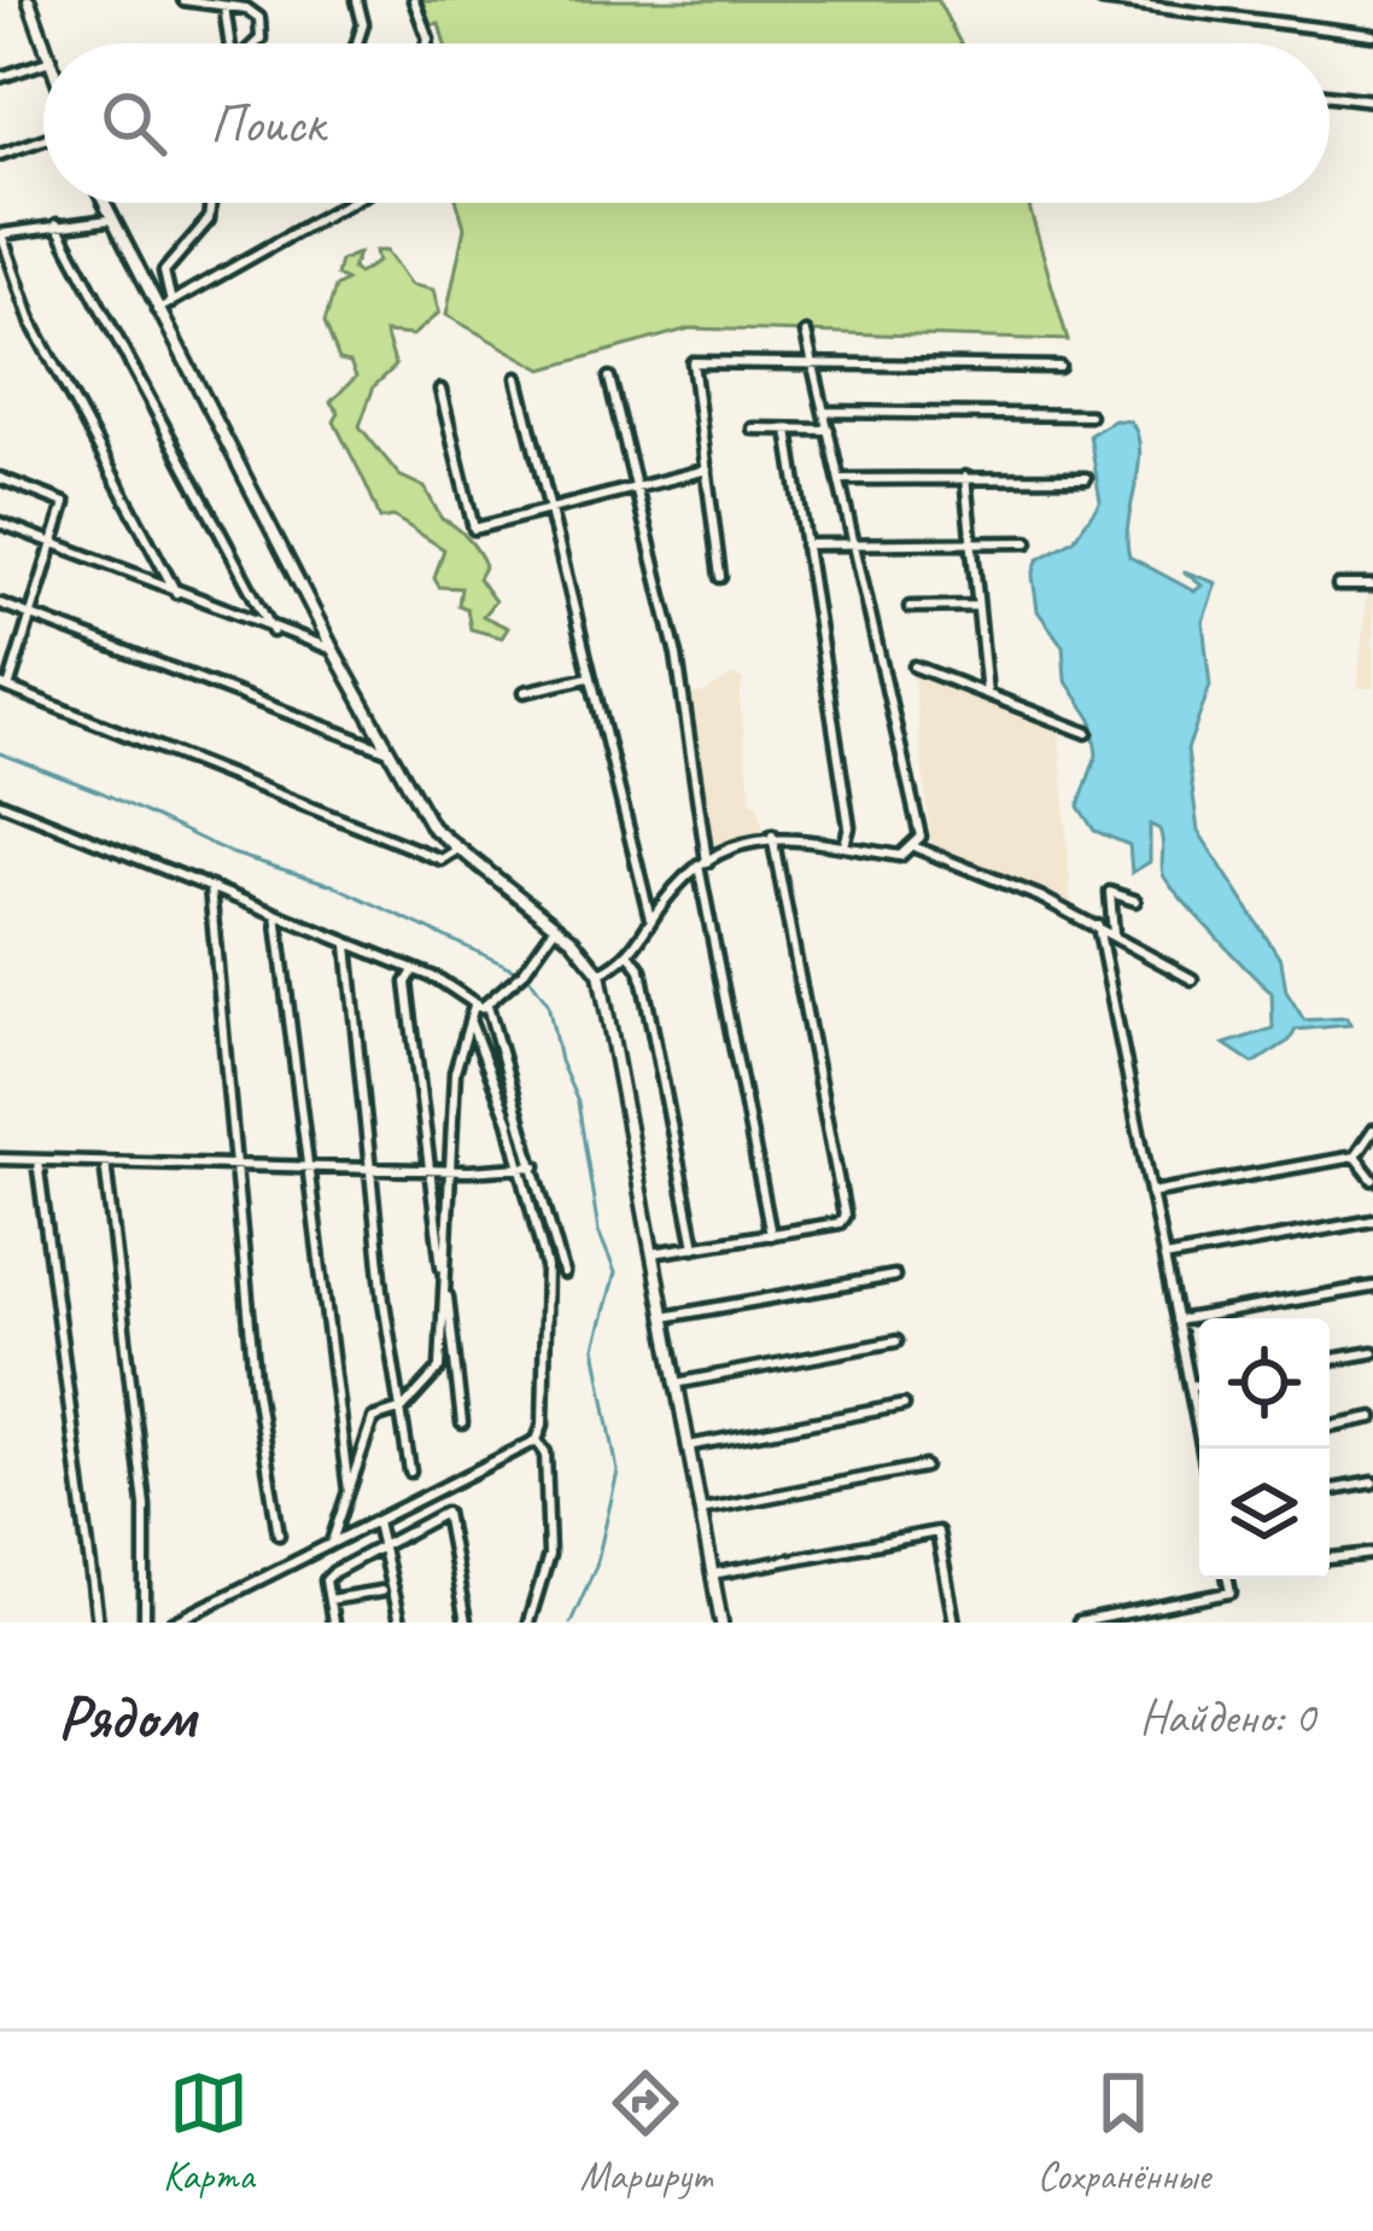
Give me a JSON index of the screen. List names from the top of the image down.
{
  "page": {
    "search": "Поиск",
    "heading": ["Рядом", "Найдено: 0"],
    "nav": ["Карта", "Маршрут", "Сохранённые"]
  }
}
